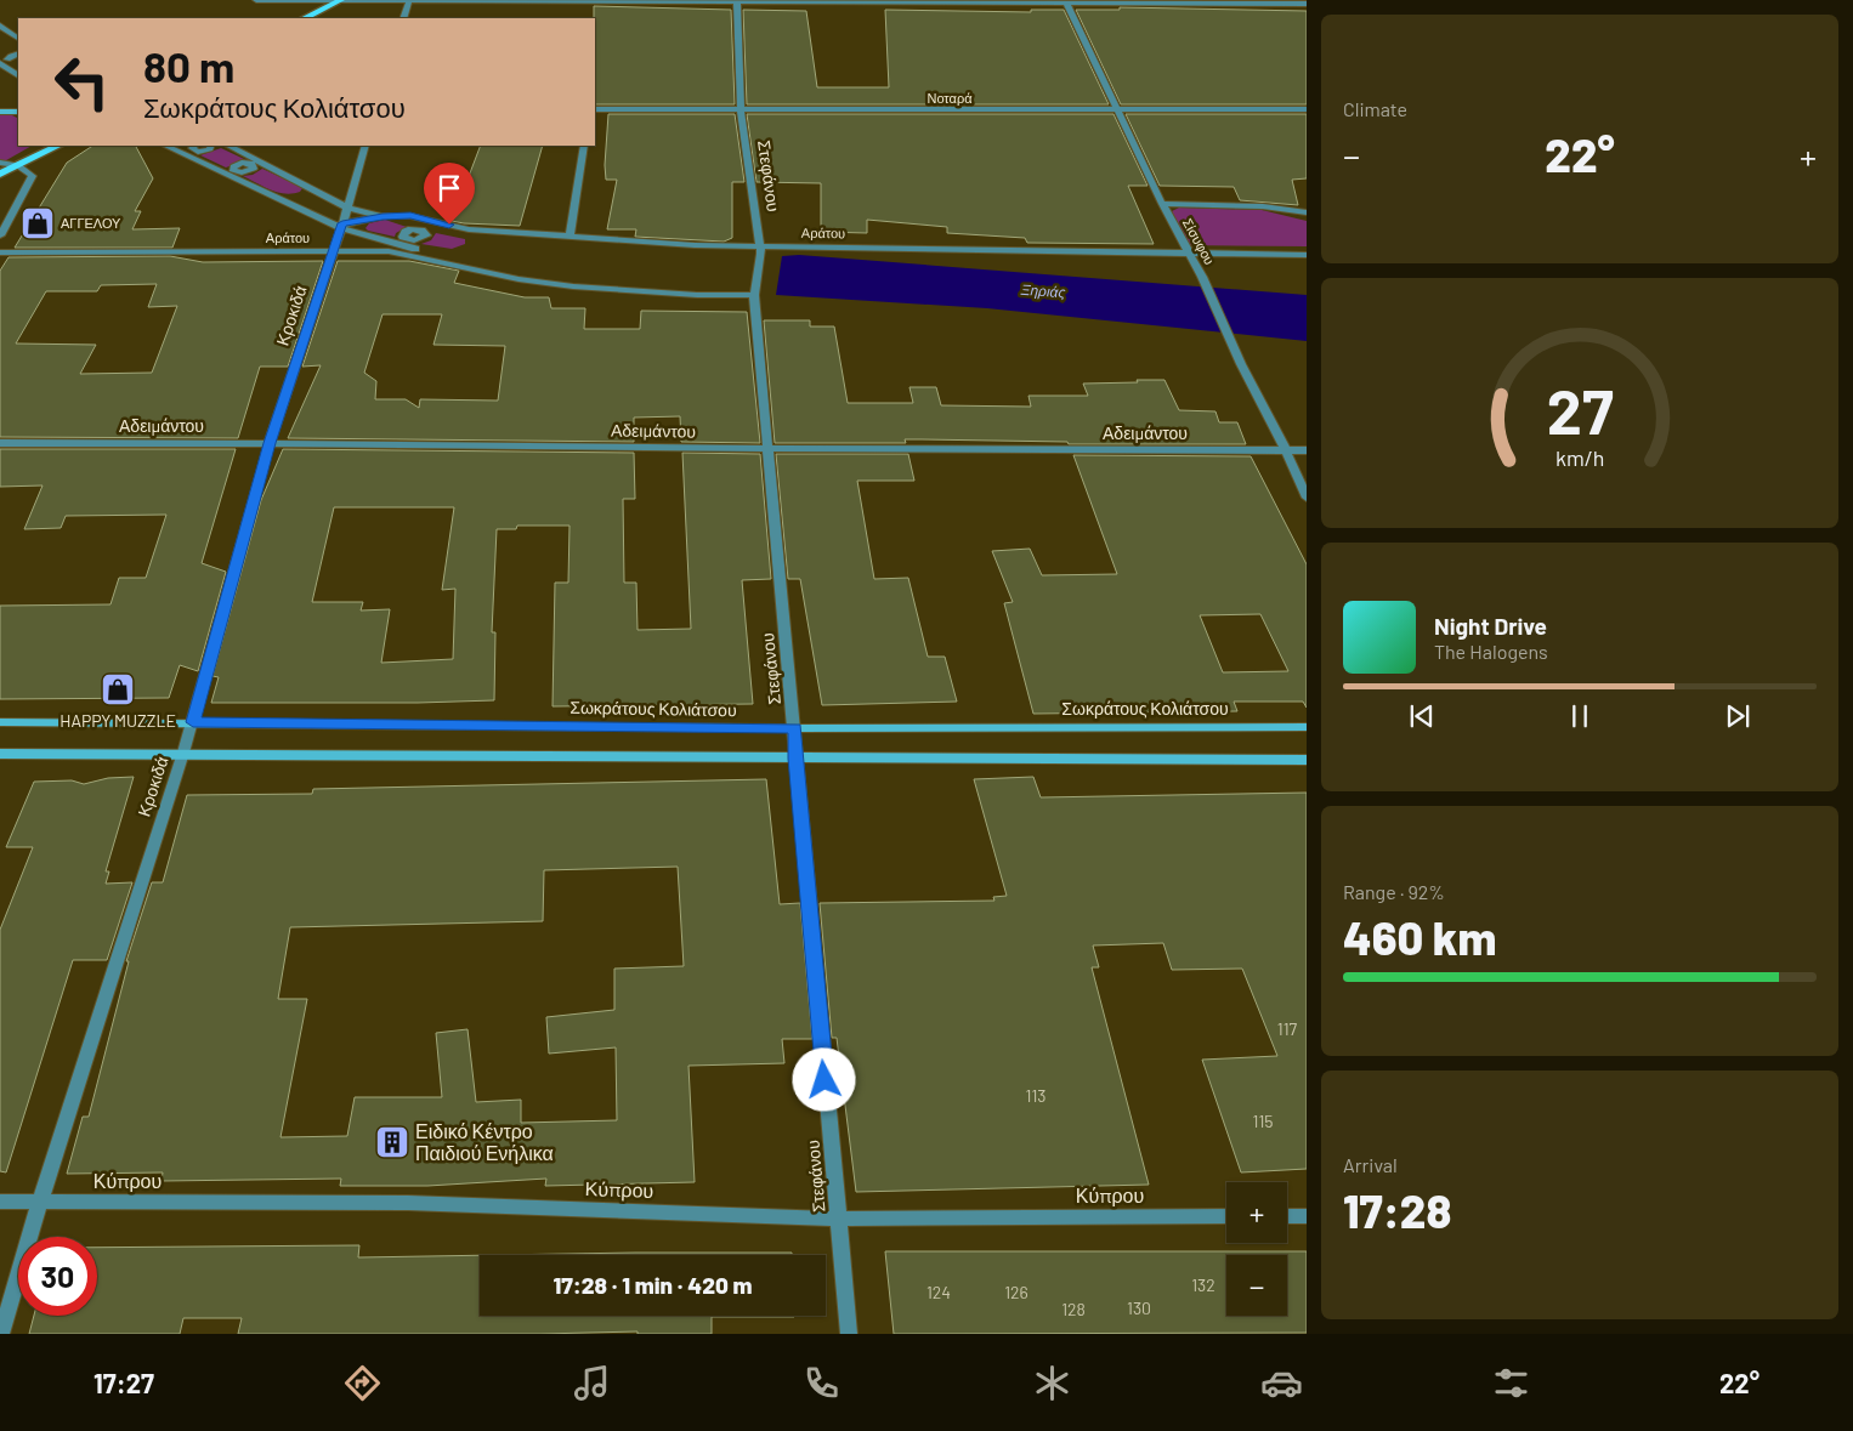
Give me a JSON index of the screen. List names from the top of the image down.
{
  "streets": {
    "street": [
      "Νοταρά",
      "Στεφάνου",
      "Αράτου",
      "Σίσυφου",
      "Κροκιδά",
      "Αδειμάντου",
      "Σωκράτους Κολιάτσου",
      "Κύπρου"
    ]
  },
  "crossings": [
    ["Νοταρά", "Στεφάνου"],
    ["Νοταρά", "Σίσυφου"],
    ["Στεφάνου", "Αράτου"],
    ["Στεφάνου", "Αδειμάντου"],
    ["Στεφάνου", "Σωκράτους Κολιάτσου"],
    ["Στεφάνου", "Κύπρου"],
    ["Αράτου", "Σίσυφου"],
    ["Αράτου", "Κροκιδά"],
    ["Σίσυφου", "Αδειμάντου"],
    ["Κροκιδά", "Αδειμάντου"],
    ["Κροκιδά", "Σωκράτους Κολιάτσου"],
    ["Κροκιδά", "Κύπρου"]
  ],
  "water": ["Ξηριάς"],
  "places": {
    "shop": ["ΑΓΓΕΛΟΥ", "HAPPY MUZZLE"],
    "building": ["Ειδικό Κέντρο Παιδιού Ενήλικα"]
  },
  "house_numbers": [
    "117",
    "113",
    "115",
    "132",
    "124",
    "126",
    "130",
    "128"
  ],
  "page": {
    "tile": [
      "Climate",
      ["Range · 92%", "460 km"],
      ["Arrival", "17:28"]
    ],
    "turn": ["80 m", "Σωκράτους Κολιάτσου"],
    "heat": ["−", "22°", "+"],
    "song": ["Night Drive", "The Halogens"],
    "map_buttons": ["+", "−"],
    "limit": "30",
    "trip": "17:28 · 1 min · 420 m",
    "tabs": ["17:27", "22°"],
    "gauge": ["27", "km/h"]
  }
}
